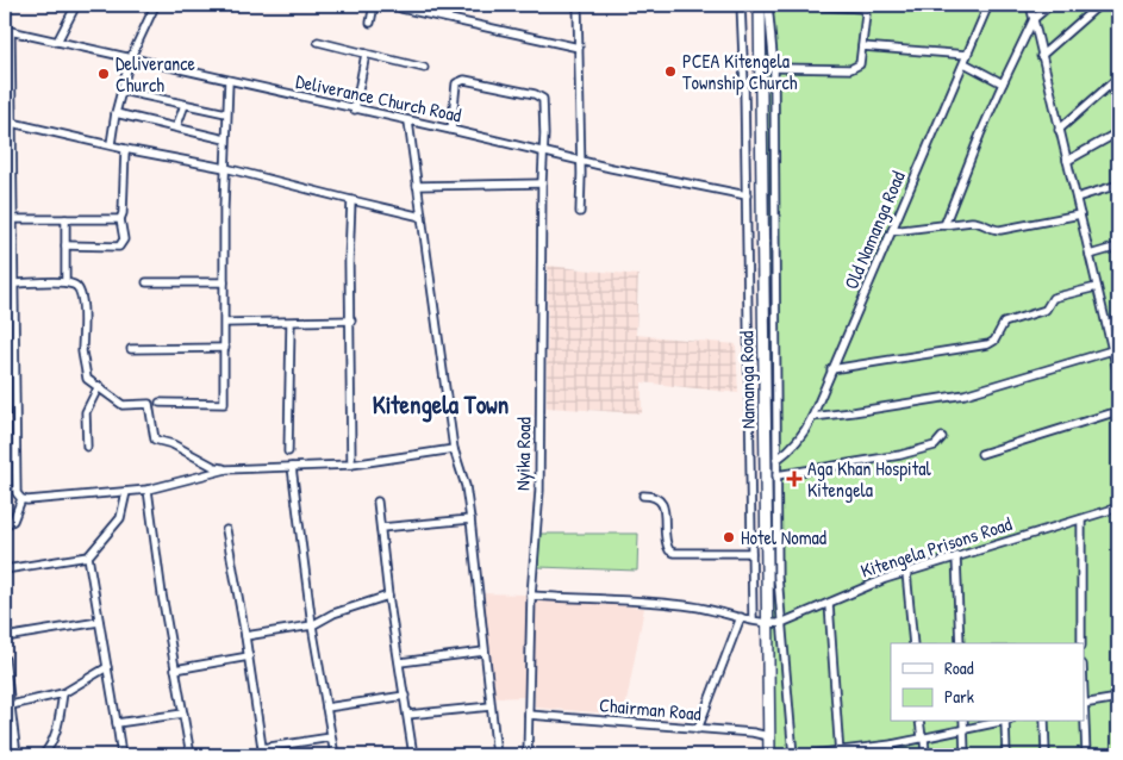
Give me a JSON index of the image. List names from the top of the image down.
{
  "streets": {
    "highway": ["Namanga Road"],
    "street": [
      "Deliverance Church Road",
      "Old Namanga Road",
      "Nyika Road",
      "Kitengela Prisons Road",
      "Chairman Road"
    ]
  },
  "crossings": [
    ["Deliverance Church Road", "Nyika Road"],
    ["Namanga Road", "Kitengela Prisons Road"],
    ["Namanga Road", "Chairman Road"],
    ["Nyika Road", "Chairman Road"]
  ],
  "districts": ["Kitengela Town"],
  "places": {
    "other": ["PCEA Kitengela Township Church", "Deliverance Church", "Hotel Nomad"],
    "health": ["Aga Khan Hospital Kitengela"]
  },
  "legend": ["Road", "Park"]
}
